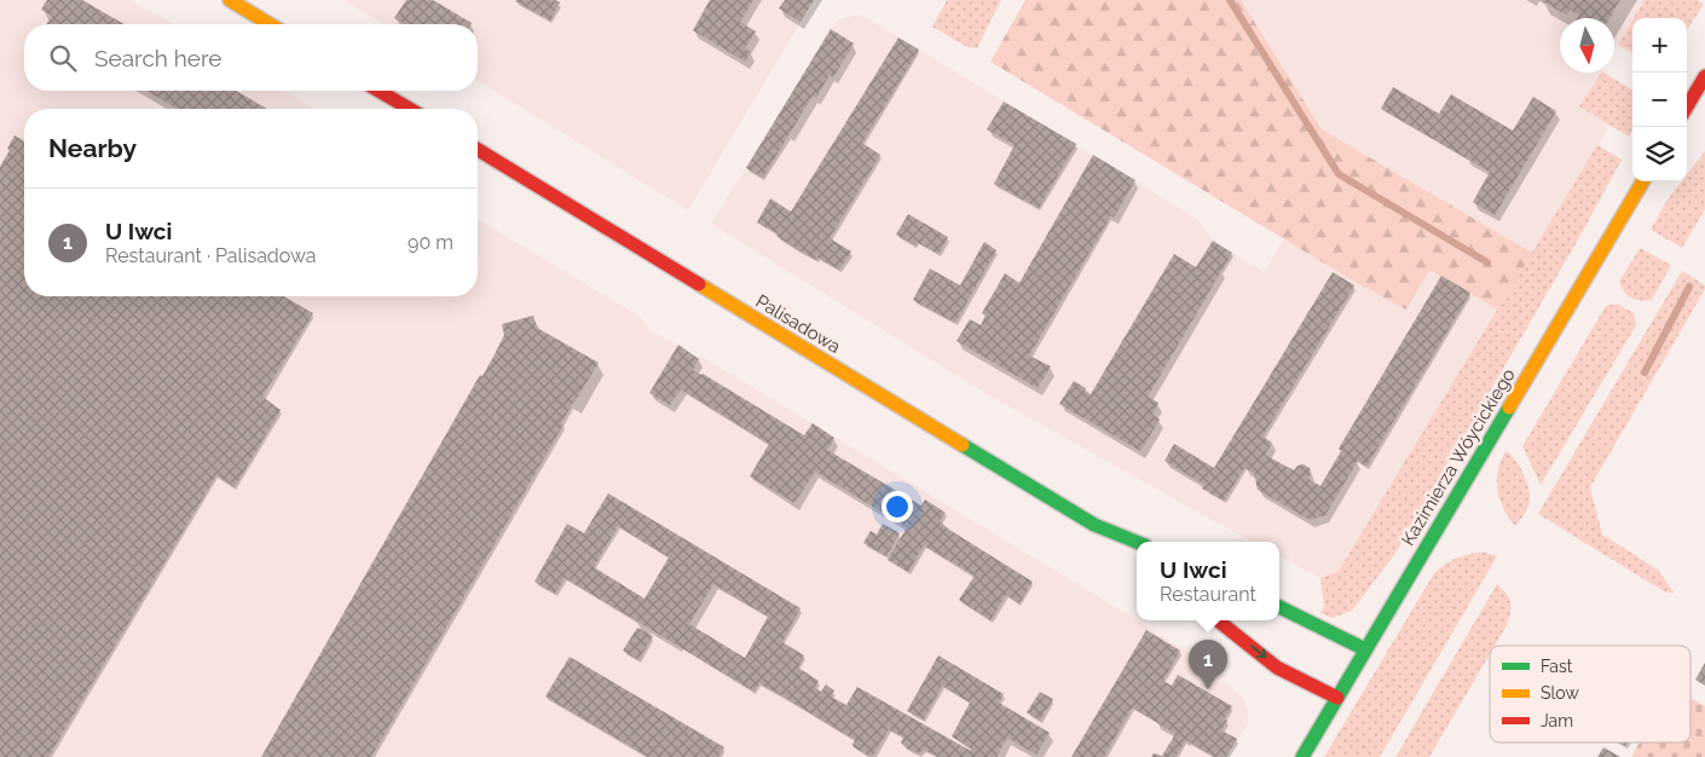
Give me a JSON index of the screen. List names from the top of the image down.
{
  "streets": {
    "street": ["Palisadowa", "Kazimierza Wóycickiego"]
  },
  "legend": ["Fast", "Slow", "Jam"],
  "north": "bottom",
  "page": {
    "map_buttons": ["+", "−"],
    "search": "Search here",
    "heading": "Nearby",
    "list": [
      {
        "mark": "1",
        "name": "U Iwci",
        "note": "Restaurant · Palisadowa",
        "value": "90 m"
      }
    ],
    "popup": ["U Iwci", "Restaurant"],
    "pins": "1"
  }
}
